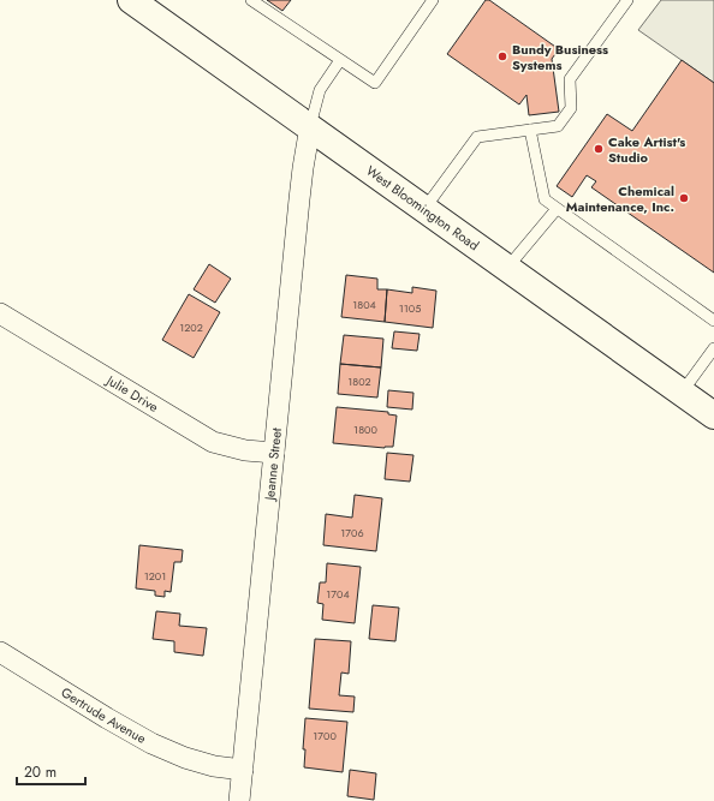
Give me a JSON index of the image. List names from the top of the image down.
{
  "streets": {
    "main road": ["West Bloomington Road"],
    "street": ["Julie Drive", "Jeanne Street", "Gertrude Avenue"]
  },
  "crossings": [
    ["West Bloomington Road", "Jeanne Street"],
    ["Julie Drive", "Jeanne Street"],
    ["Jeanne Street", "Gertrude Avenue"]
  ],
  "places": ["Bundy Business Systems", "Cake Artist's Studio", "Chemical Maintenance, Inc."],
  "house_numbers": [
    "1804",
    "1105",
    "1202",
    "1802",
    "1800",
    "1706",
    "1201",
    "1704",
    "1700"
  ],
  "scale_bar": "20 m"
}
